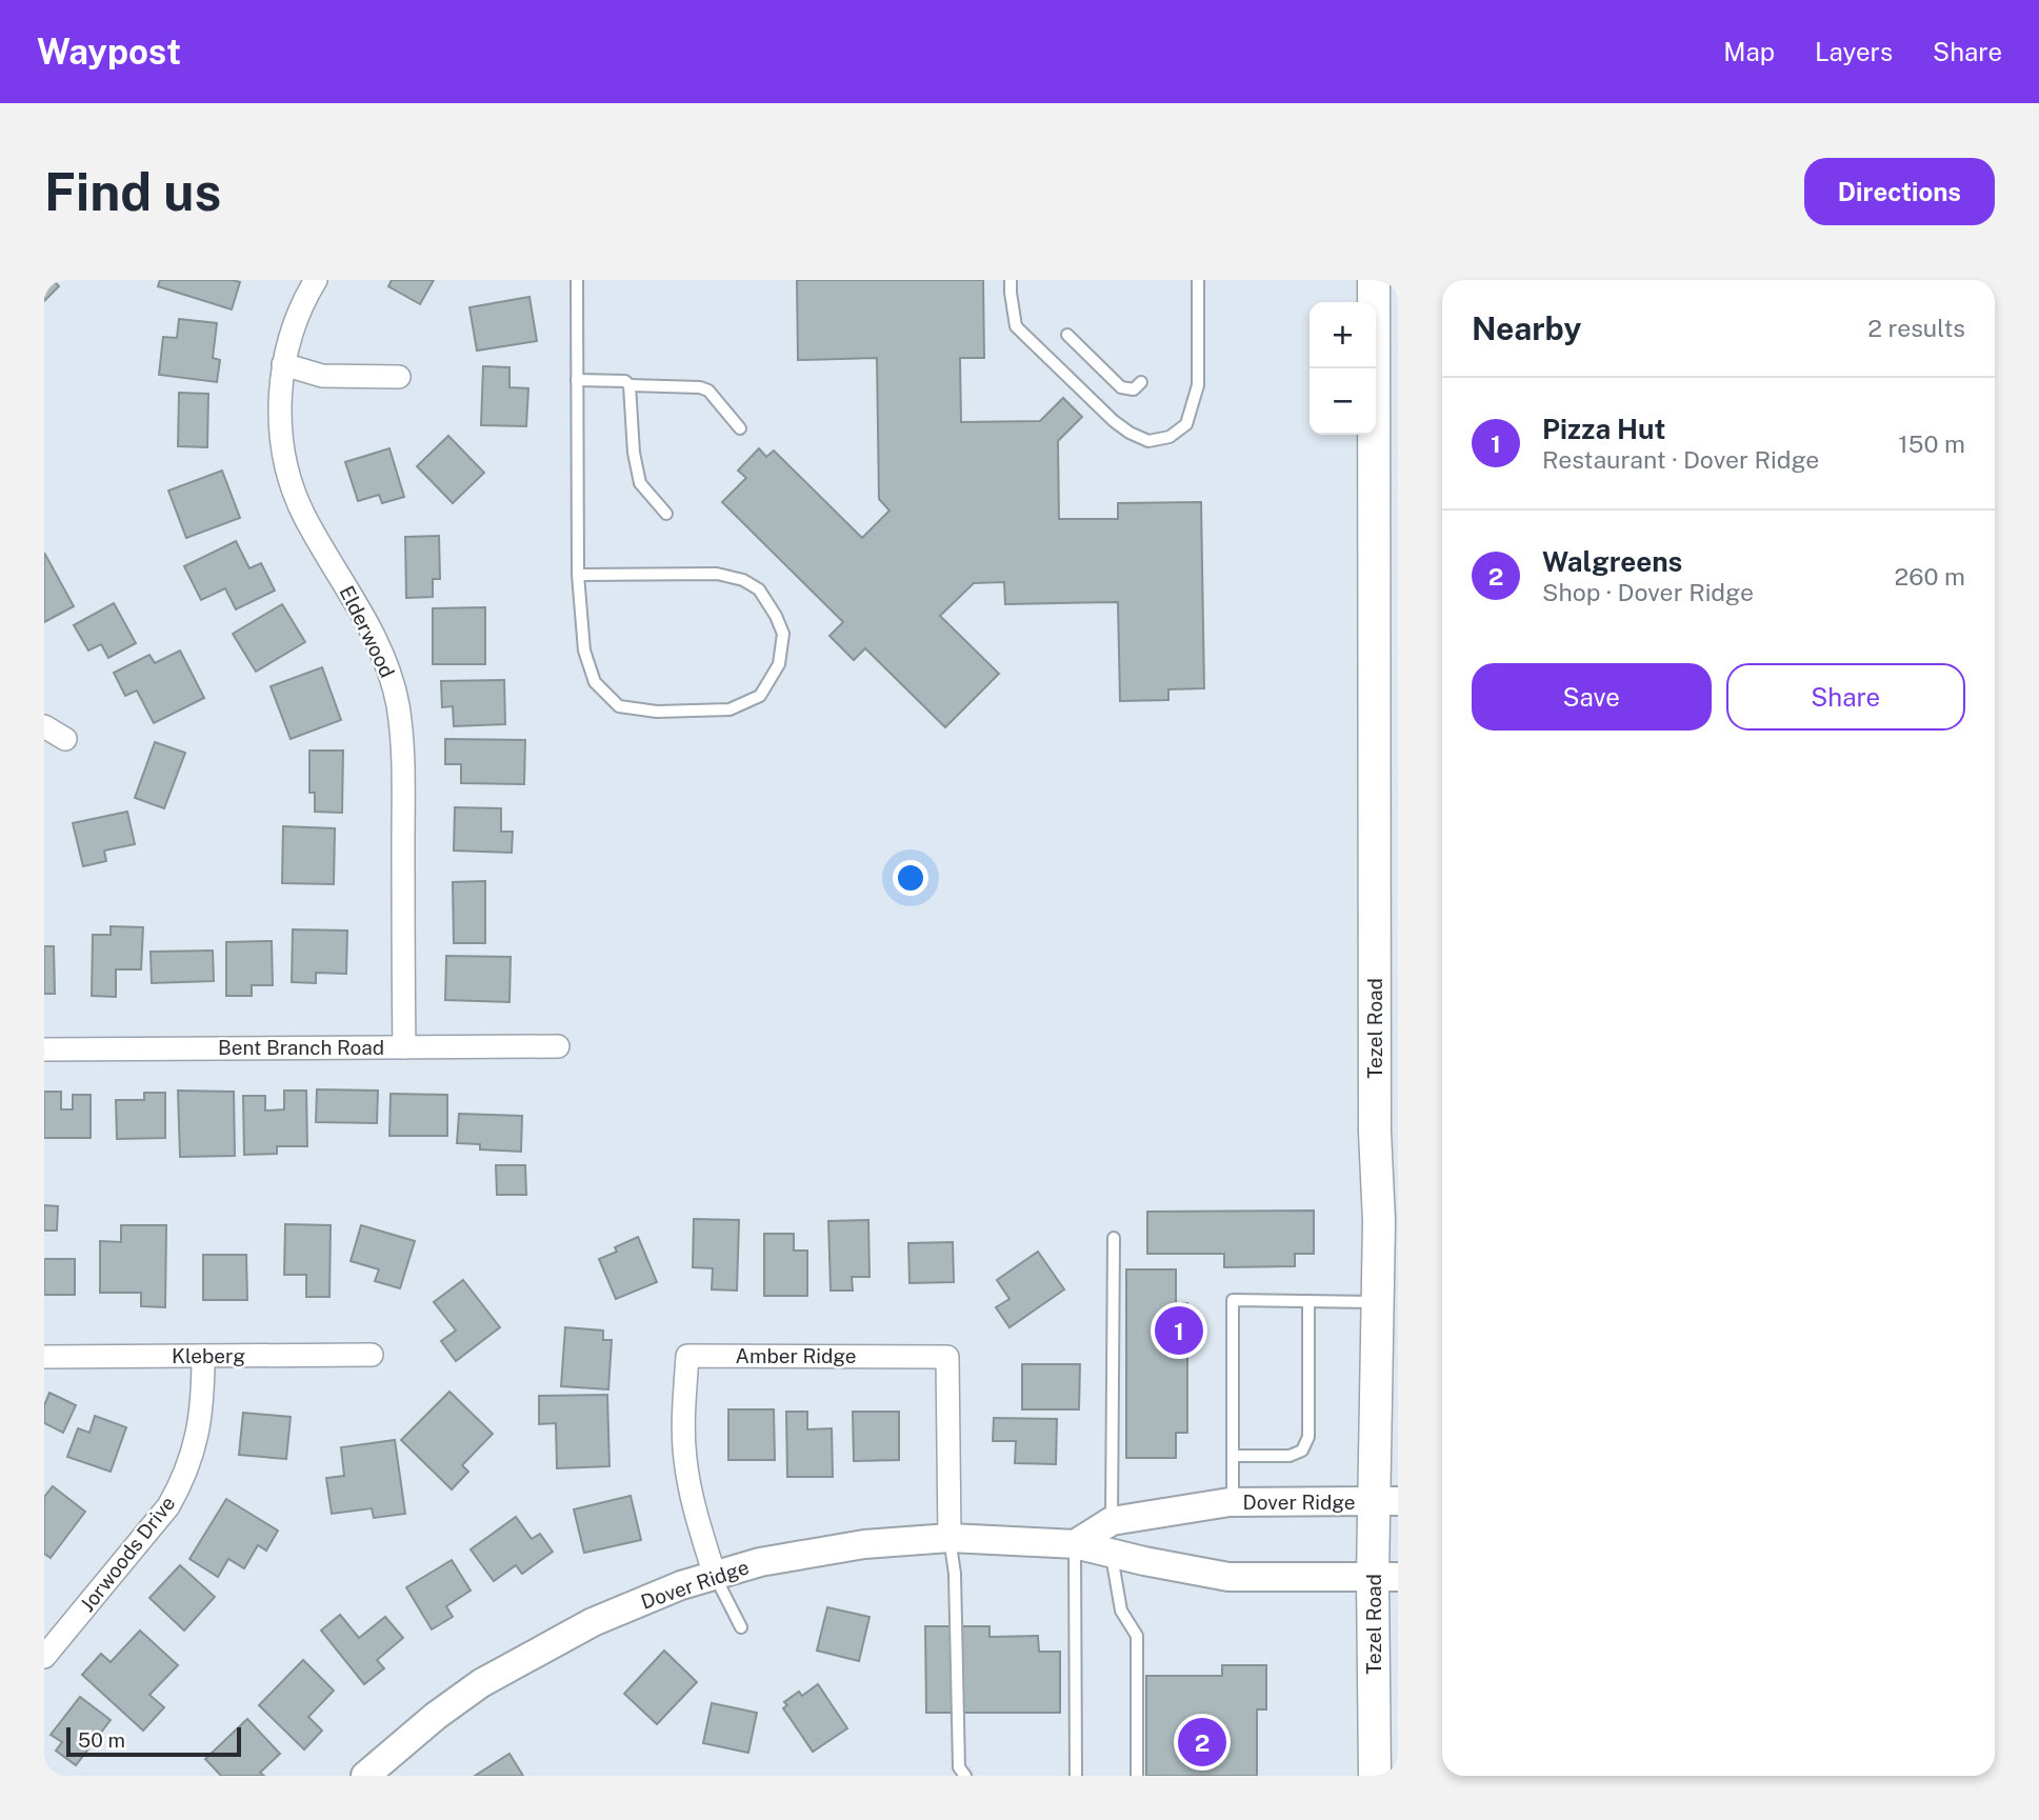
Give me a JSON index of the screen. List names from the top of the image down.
{
  "streets": {
    "main road": ["Tezel Road"],
    "street": [
      "Elderwood",
      "Bent Branch Road",
      "Kleberg",
      "Amber Ridge",
      "Dover Ridge",
      "Jorwoods Drive"
    ]
  },
  "crossings": [
    ["Elderwood", "Bent Branch Road"],
    ["Tezel Road", "Dover Ridge"],
    ["Kleberg", "Jorwoods Drive"],
    ["Amber Ridge", "Dover Ridge"]
  ],
  "scale_bar": "50 m",
  "page": {
    "header": "Waypost",
    "nav": ["Map", "Layers", "Share"],
    "buttons": [
      "Directions",
      ["Save", "Share"]
    ],
    "title": "Find us",
    "heading": ["Nearby", "2 results"],
    "map_buttons": ["+", "−"],
    "list": [
      {
        "mark": "1",
        "name": "Pizza Hut",
        "note": "Restaurant · Dover Ridge",
        "value": "150 m"
      },
      {
        "mark": "2",
        "name": "Walgreens",
        "note": "Shop · Dover Ridge",
        "value": "260 m"
      }
    ],
    "pins": ["1", "2"],
    "scale": "50 m"
  }
}
